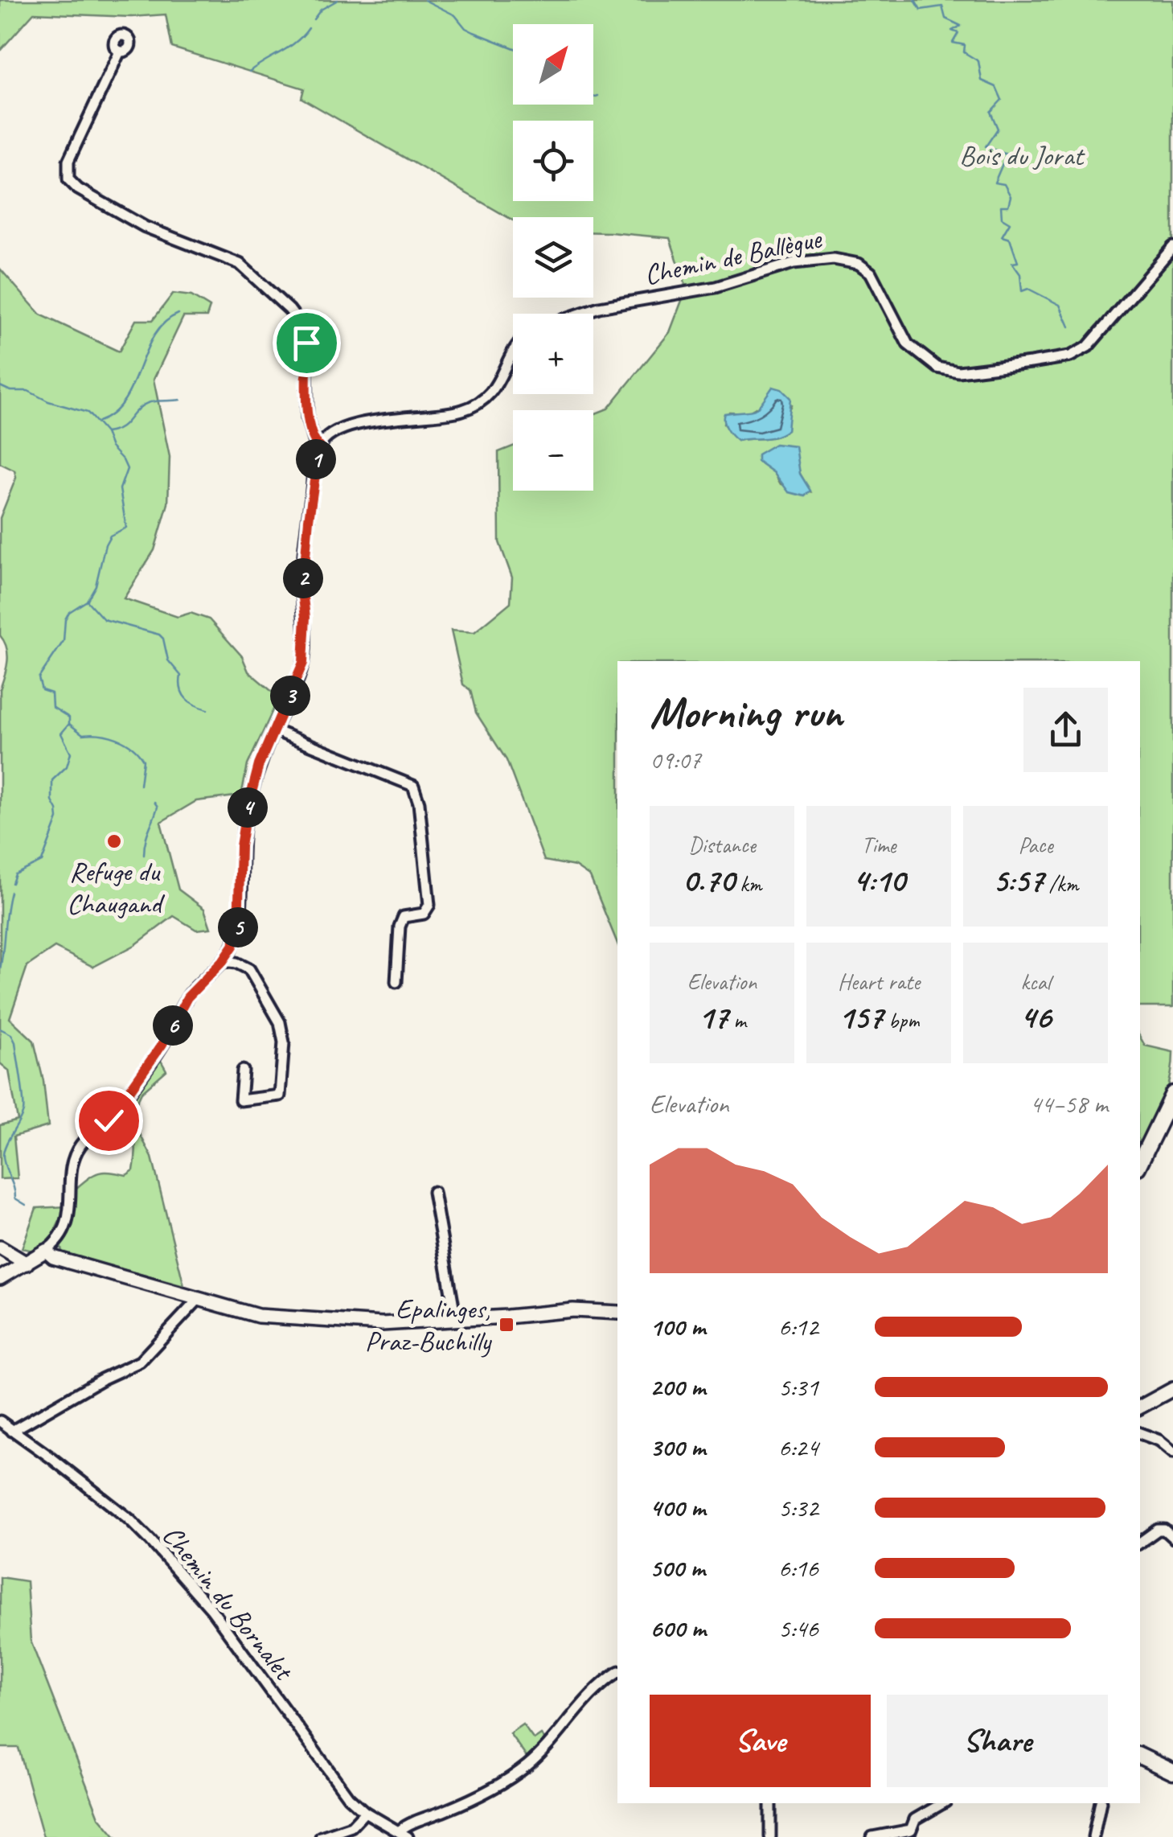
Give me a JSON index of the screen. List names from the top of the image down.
{
  "streets": {
    "street": ["Chemin de Ballègue", "Chemin du Bornalet"]
  },
  "parks": ["Bois du Jorat"],
  "places": {
    "other": ["Refuge du Chaugand"],
    "transit": ["Epalinges, Praz-Buchilly"]
  },
  "north": "top right",
  "page": {
    "map_buttons": ["+", "−"],
    "pins": [
      "1",
      "2",
      "3",
      "4",
      "5",
      "6"
    ],
    "heading": ["Morning run", "09:07"],
    "stats": [
      ["Distance", "0.70 km"],
      ["Time", "4:10"],
      ["Pace", "5:57 /km"],
      ["Elevation", "17 m"],
      ["Heart rate", "157 bpm"],
      ["kcal", "46"]
    ],
    "chart": ["Elevation", "44–58 m"],
    "list": [
      {
        "name": "100 m",
        "note": "6:12"
      },
      {
        "name": "200 m",
        "note": "5:31"
      },
      {
        "name": "300 m",
        "note": "6:24"
      },
      {
        "name": "400 m",
        "note": "5:32"
      },
      {
        "name": "500 m",
        "note": "6:16"
      },
      {
        "name": "600 m",
        "note": "5:46"
      }
    ],
    "buttons": ["Save", "Share"]
  }
}
